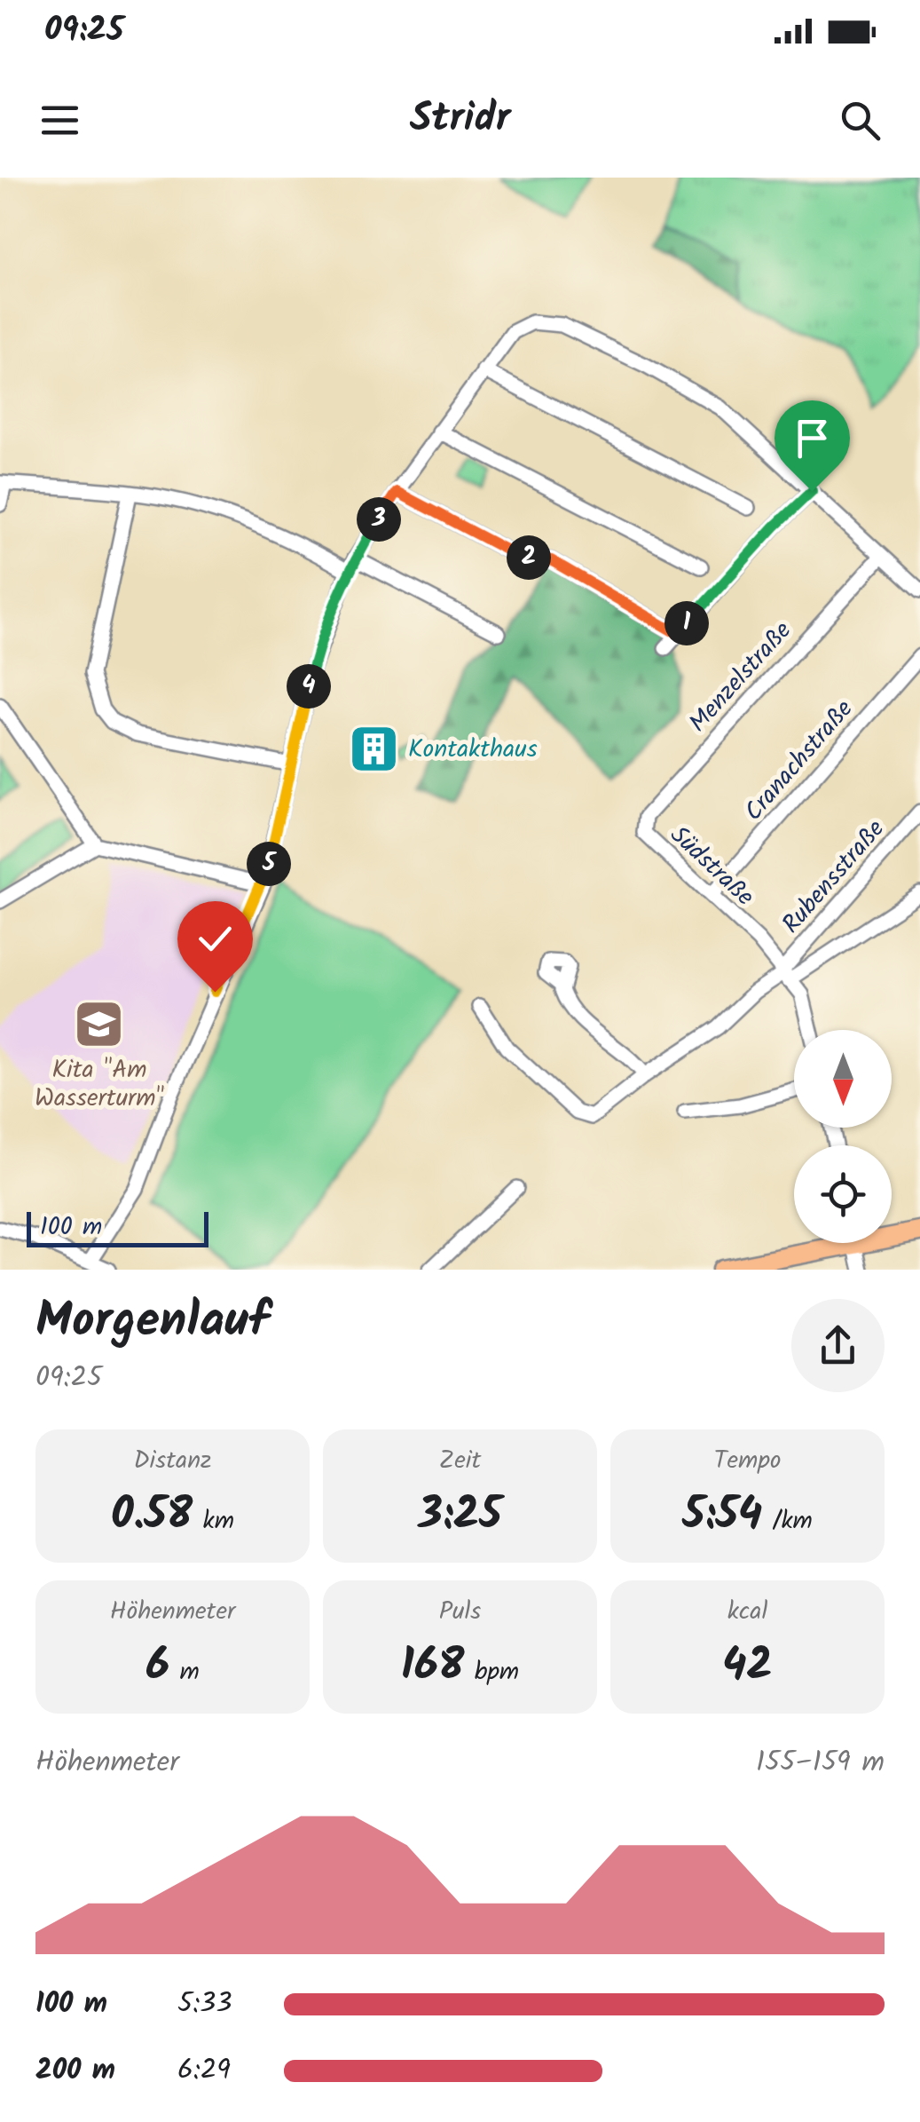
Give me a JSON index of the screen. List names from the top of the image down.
{
  "streets": {
    "street": [
      "Menzelstraße",
      "Cranachstraße",
      "Südstraße",
      "Rubensstraße"
    ]
  },
  "crossings": [
    ["Menzelstraße", "Südstraße"],
    ["Cranachstraße", "Südstraße"],
    ["Südstraße", "Rubensstraße"]
  ],
  "places": {
    "building": ["Kontakthaus"],
    "school or university": ["Kita \"Am Wasserturm\""]
  },
  "scale_bar": "100 m",
  "north": "bottom",
  "page": {
    "status": "09:25",
    "header": "Stridr",
    "pins": [
      "3",
      "2",
      "1",
      "4",
      "5"
    ],
    "scale": "100 m",
    "heading": ["Morgenlauf", "09:25"],
    "stats": [
      ["Distanz", "0.58 km"],
      ["Zeit", "3:25"],
      ["Tempo", "5:54 /km"],
      ["Höhenmeter", "6 m"],
      ["Puls", "168 bpm"],
      ["kcal", "42"]
    ],
    "chart": ["Höhenmeter", "155–159 m"],
    "list": [
      {
        "name": "100 m",
        "note": "5:33"
      },
      {
        "name": "200 m",
        "note": "6:29"
      }
    ]
  }
}
